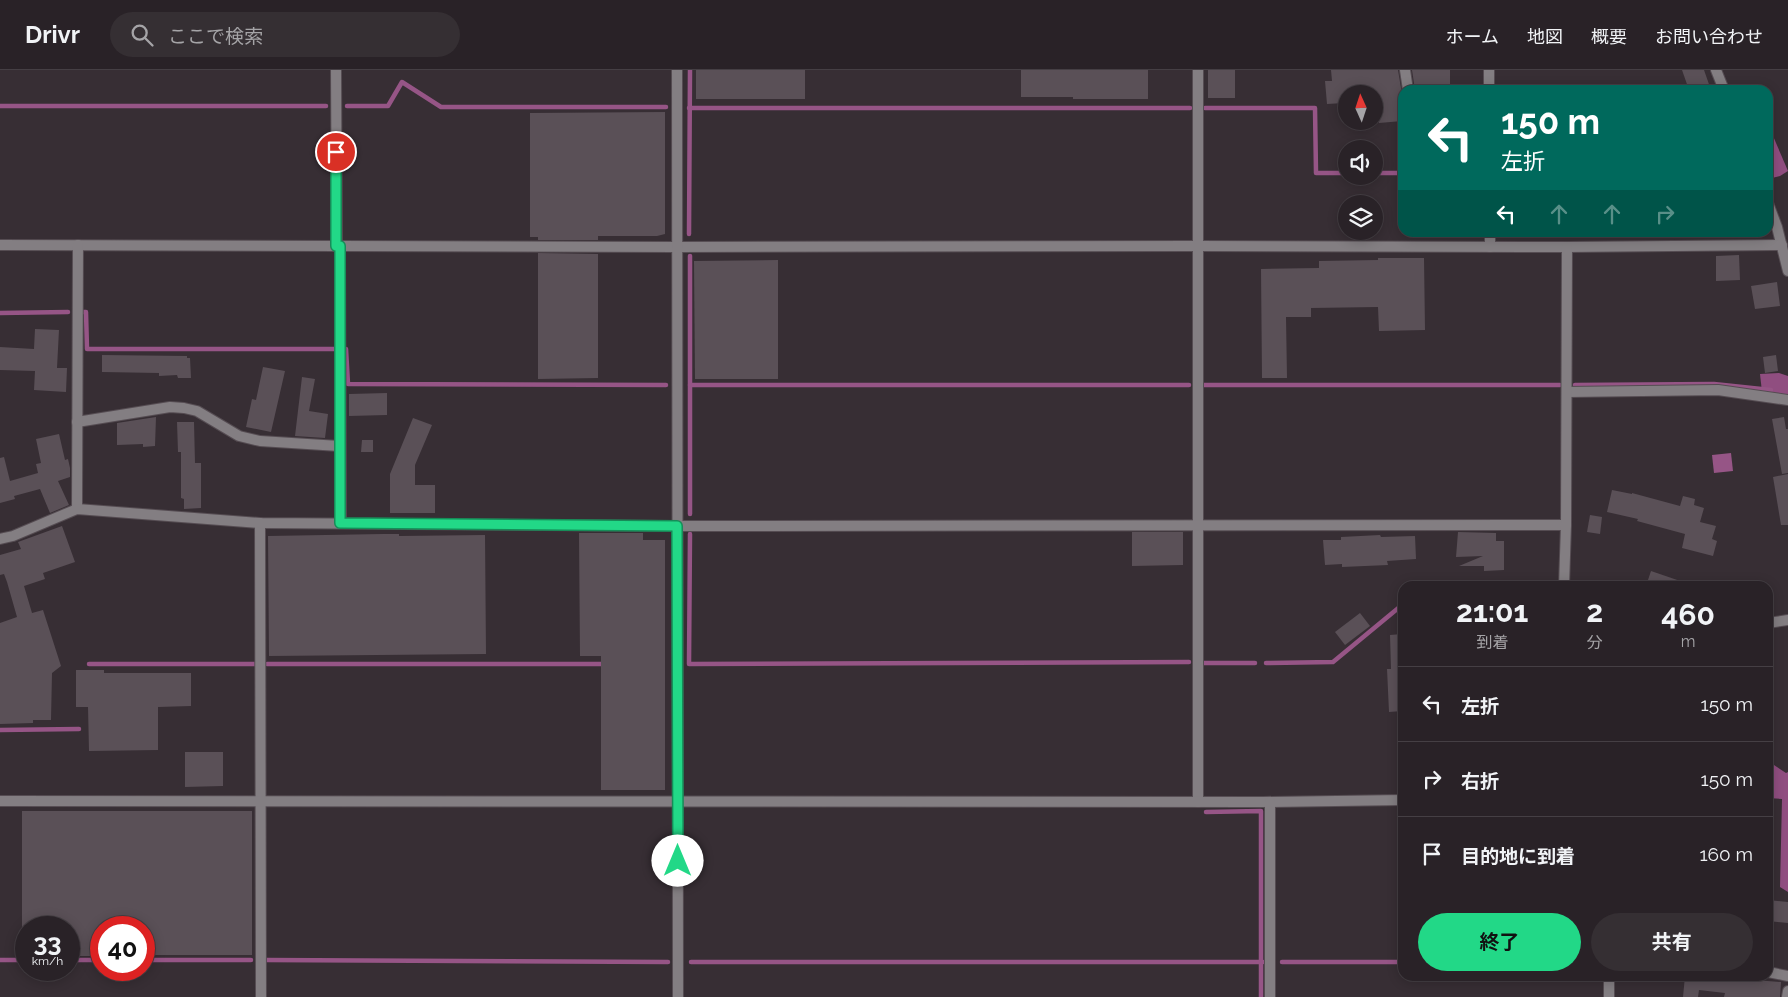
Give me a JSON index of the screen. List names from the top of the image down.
{
  "north": "top",
  "page": {
    "header": "Drivr",
    "search": "ここで検索",
    "nav": [
      "ホーム",
      "地図",
      "概要",
      "お問い合わせ"
    ],
    "turn": ["150 m", "左折"],
    "eta": [
      "21:01",
      "到着",
      "2",
      "分",
      "460",
      "m"
    ],
    "list": [
      {
        "name": "左折",
        "value": "150 m"
      },
      {
        "name": "右折",
        "value": "150 m"
      },
      {
        "name": "目的地に到着",
        "value": "160 m"
      }
    ],
    "buttons": ["終了", "共有"],
    "speed": "33 km/h",
    "limit": "40"
  }
}
